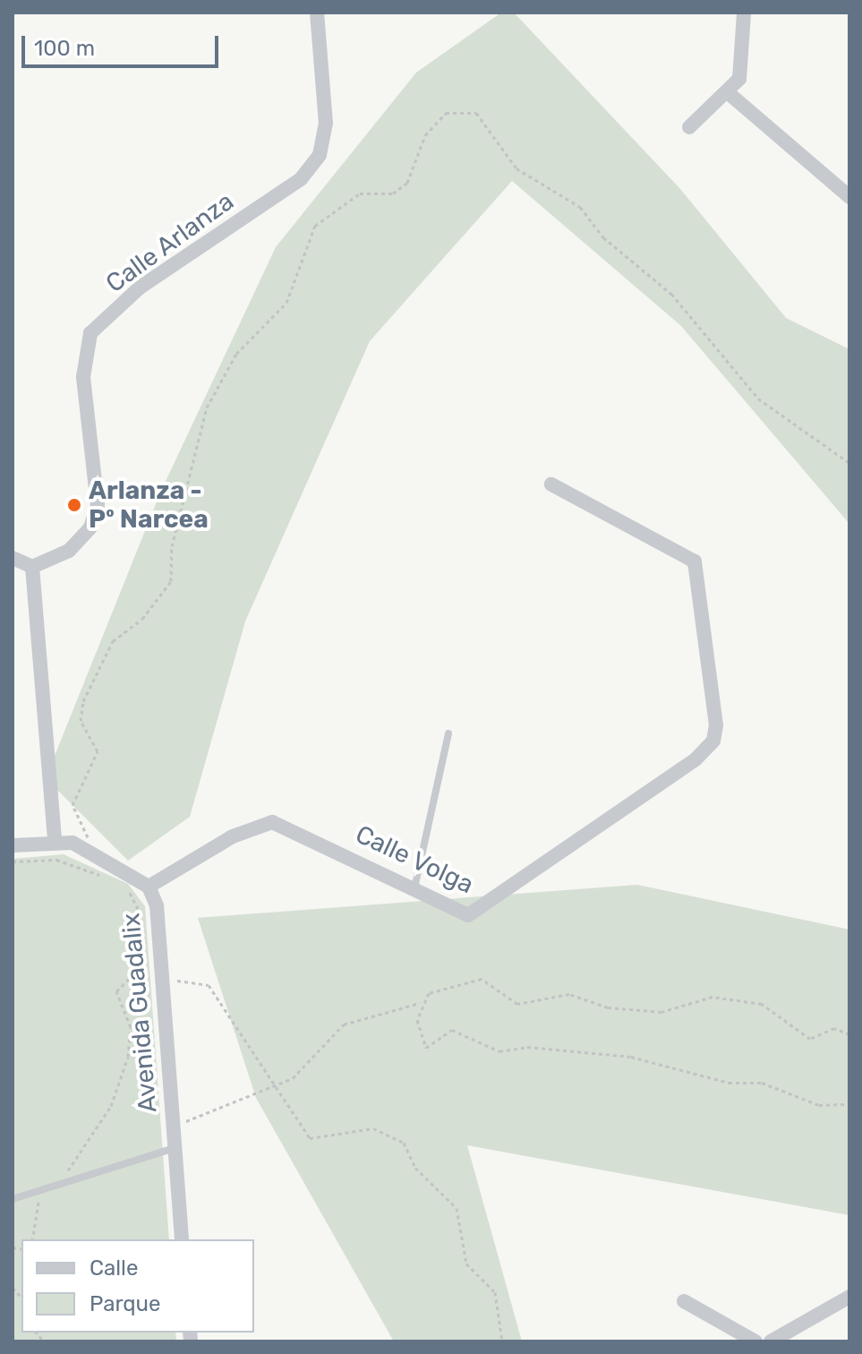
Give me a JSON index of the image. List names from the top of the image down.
{
  "streets": {
    "street": ["Calle Arlanza", "Calle Volga", "Avenida Guadalix"]
  },
  "crossings": [
    ["Calle Volga", "Avenida Guadalix"]
  ],
  "places": ["Arlanza - Pº Narcea"],
  "legend": ["Calle", "Parque"],
  "scale_bar": "100 m"
}
